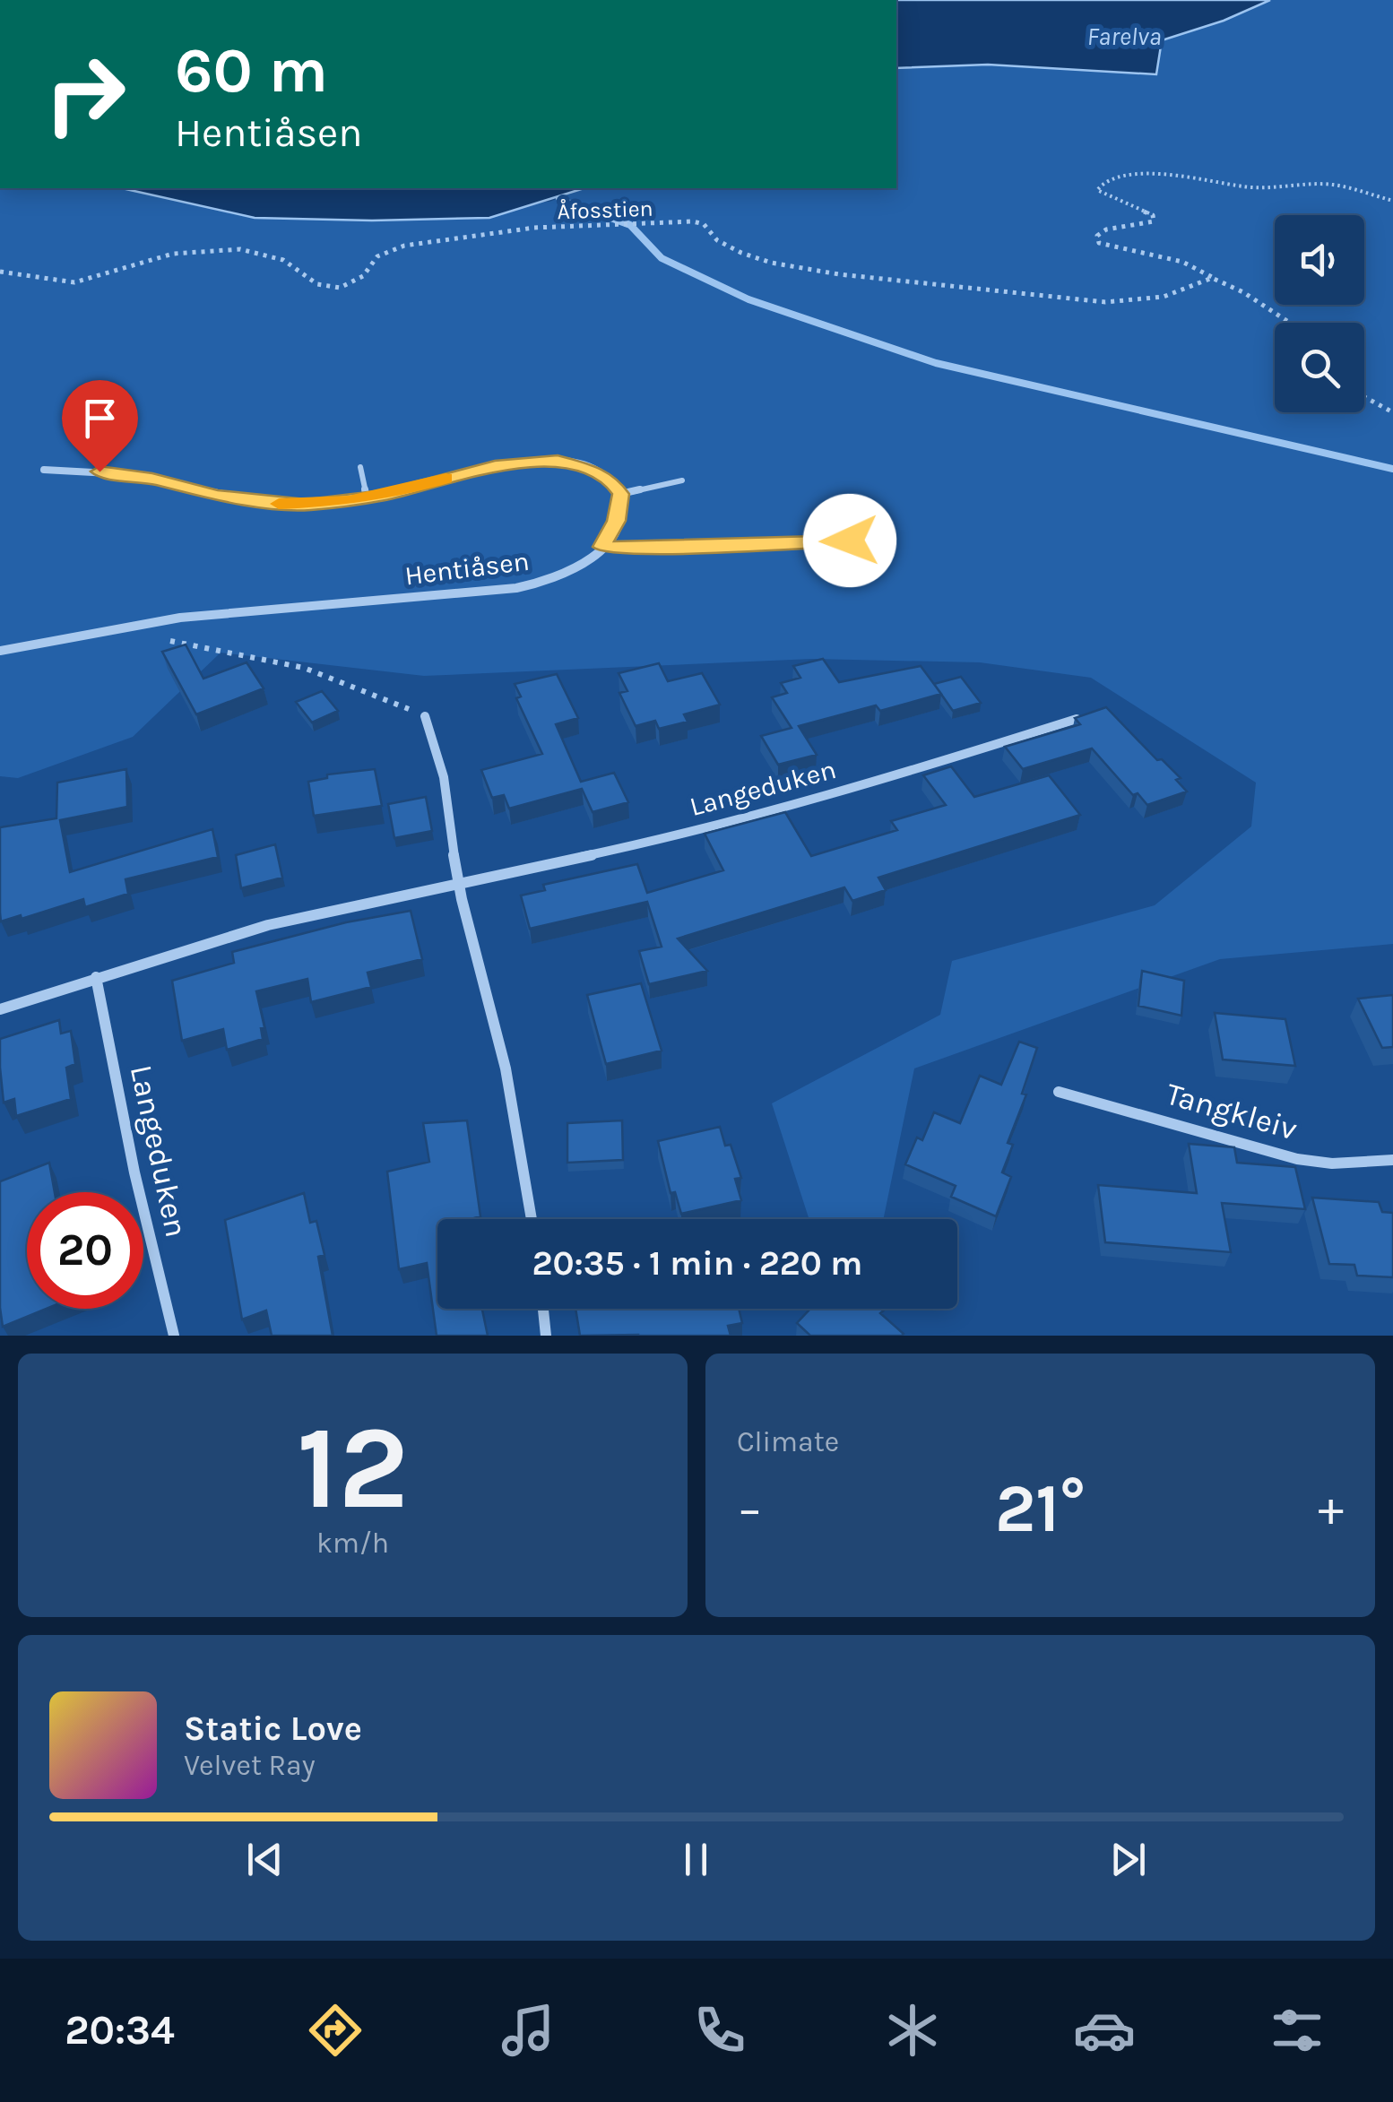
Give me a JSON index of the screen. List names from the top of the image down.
{
  "streets": {
    "street": ["Hentiåsen", "Langeduken", "Tangkleiv"],
    "path": ["Åfosstien"]
  },
  "water": ["Farelva"],
  "page": {
    "turn": ["60 m", "Hentiåsen"],
    "limit": "20",
    "trip": "20:35 · 1 min · 220 m",
    "tile": [
      ["12", "km/h"],
      "Climate"
    ],
    "heat": ["−", "21°", "+"],
    "song": ["Static Love", "Velvet Ray"],
    "tabs": "20:34"
  }
}
